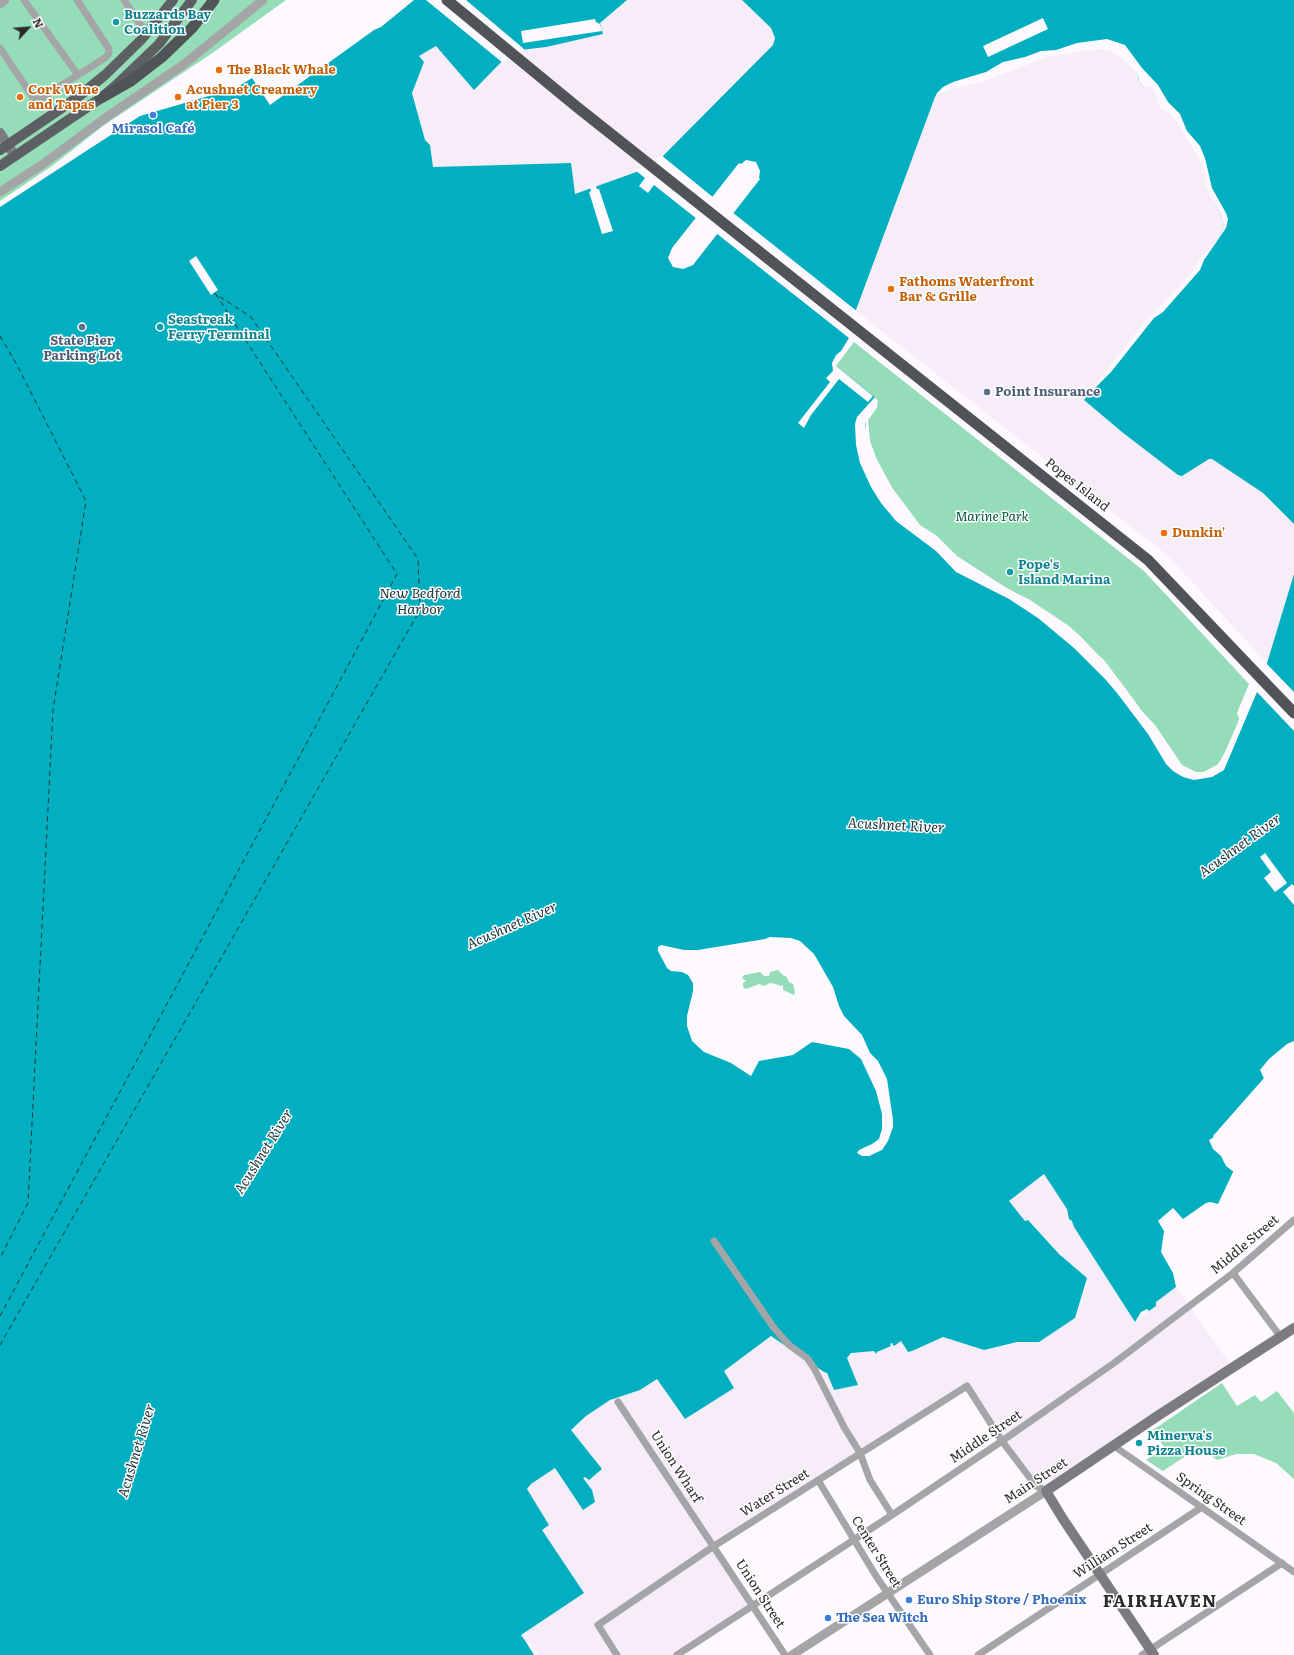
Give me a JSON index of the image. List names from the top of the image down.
{
  "streets": {
    "highway": ["Popes Island"],
    "main road": ["Main Street"],
    "street": [
      "Middle Street",
      "Union Wharf",
      "Water Street",
      "Spring Street",
      "William Street",
      "Center Street",
      "Union Street"
    ]
  },
  "crossings": [
    ["Middle Street", "Water Street"],
    ["Middle Street", "Center Street"],
    ["Middle Street", "Union Street"],
    ["Union Wharf", "Water Street"],
    ["Union Wharf", "Union Street"],
    ["Main Street", "Spring Street"],
    ["Main Street", "Center Street"],
    ["Water Street", "Center Street"],
    ["Water Street", "Union Street"],
    ["Spring Street", "William Street"]
  ],
  "districts": ["FAIRHAVEN"],
  "water": ["New Bedford Harbor", "Acushnet River"],
  "parks": ["Marine Park"],
  "places": [
    "Buzzards Bay Coalition",
    "The Black Whale",
    "Cork Wine and Tapas",
    "Acushnet Creamery at Pier 3",
    "Mirasol Café",
    "Fathoms Waterfront Bar & Grille",
    "State Pier Parking Lot",
    "Seastreak Ferry Terminal",
    "Point Insurance",
    "Dunkin'",
    "Pope's Island Marina",
    "Minerva's Pizza House",
    "Euro Ship Store / Phoenix",
    "The Sea Witch"
  ],
  "north": "top right"
}
